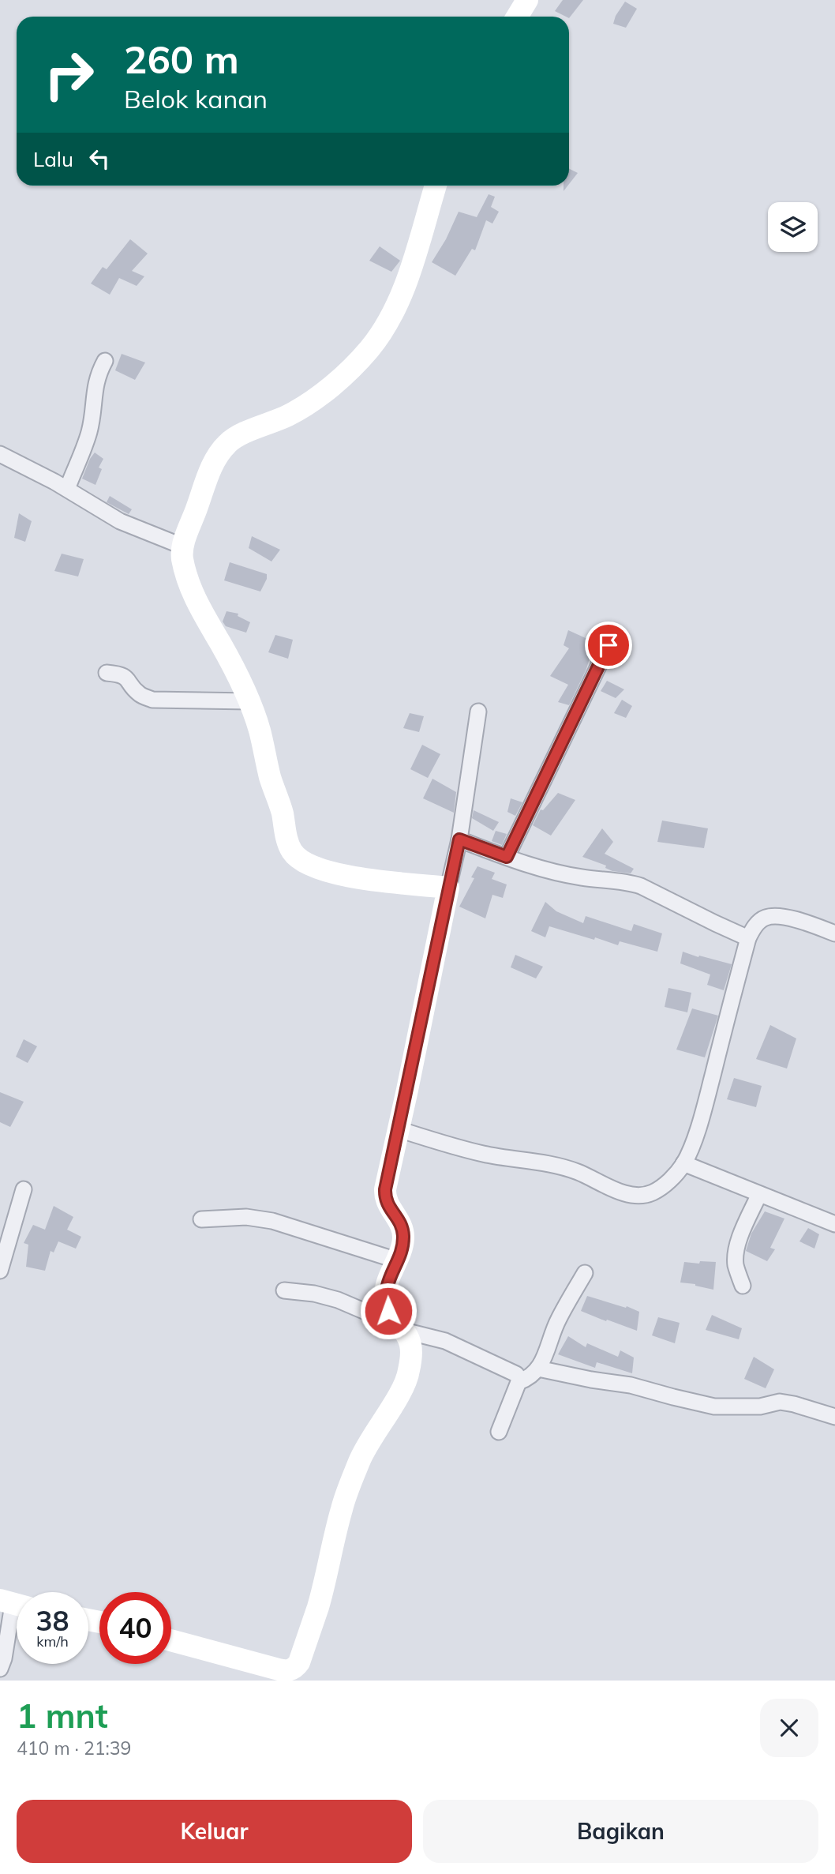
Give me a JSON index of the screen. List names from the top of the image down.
{
  "page": {
    "turn": ["260 m", "Belok kanan"],
    "then": "Lalu",
    "speed": "38 km/h",
    "limit": "40",
    "heading": ["1 mnt", "410 m · 21:39"],
    "buttons": ["Keluar", "Bagikan"]
  }
}
